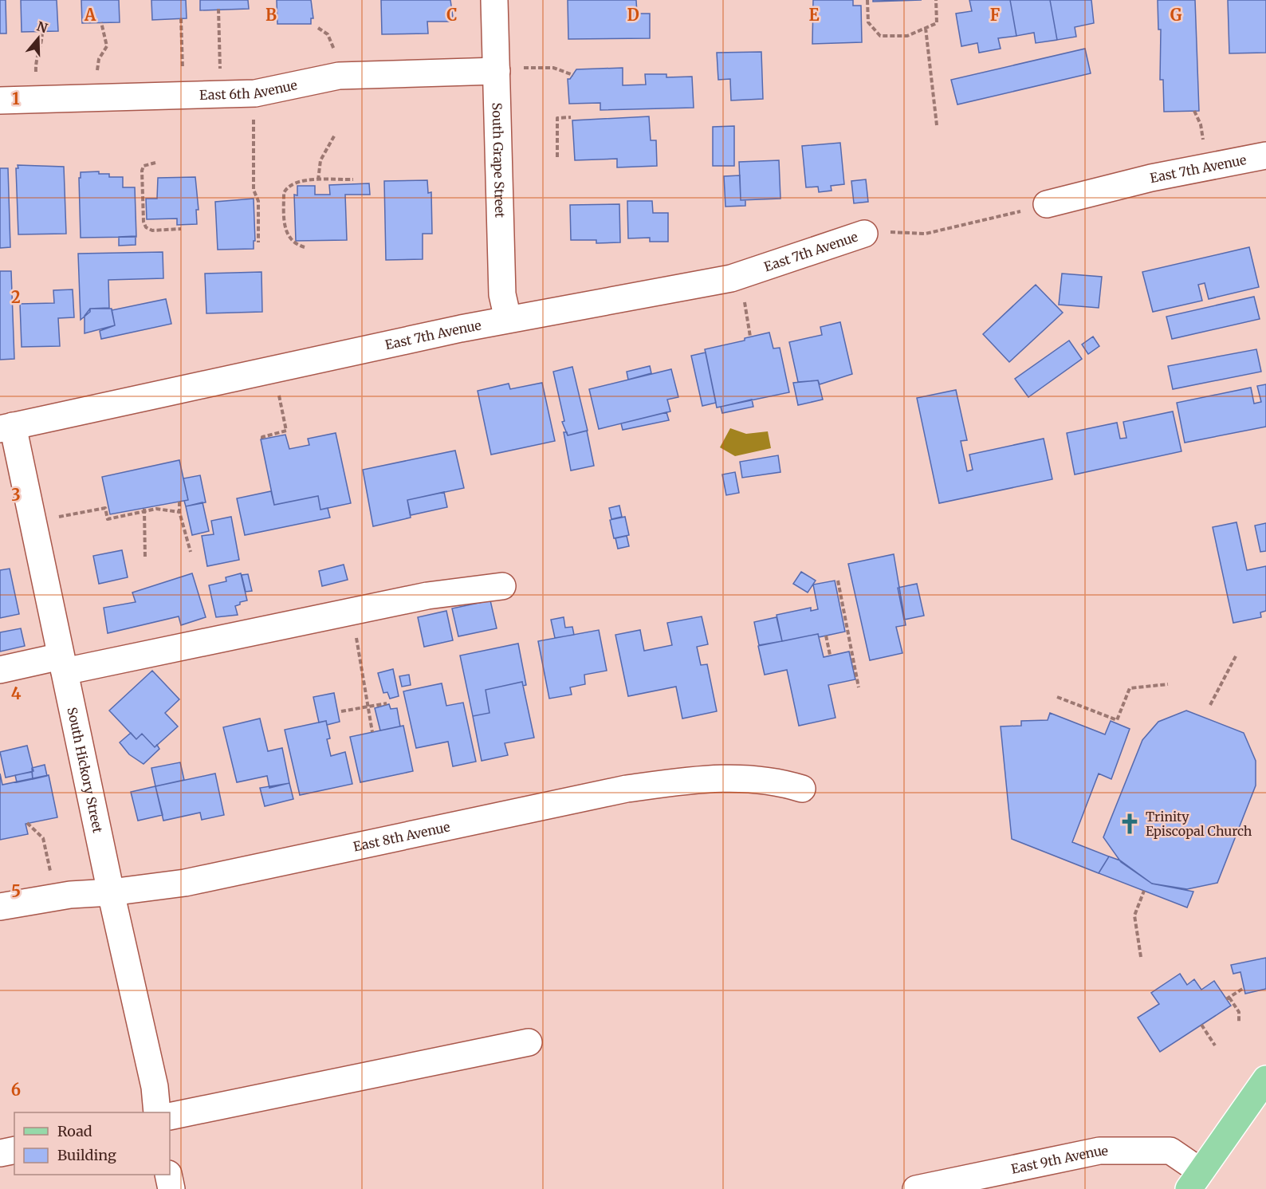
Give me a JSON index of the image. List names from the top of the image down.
{
  "streets": {
    "street": [
      "East 6th Avenue",
      "South Grape Street",
      "East 7th Avenue",
      "South Hickory Street",
      "East 8th Avenue",
      "East 9th Avenue"
    ]
  },
  "crossings": [
    ["East 6th Avenue", "South Grape Street"],
    ["South Grape Street", "East 7th Avenue"],
    ["East 7th Avenue", "South Hickory Street"],
    ["South Hickory Street", "East 8th Avenue"]
  ],
  "places": {
    "church": ["Trinity Episcopal Church"]
  },
  "legend": ["Road", "Building"],
  "north": "top",
  "grid": {
    "columns": [
      "A",
      "B",
      "C",
      "D",
      "E",
      "F",
      "G"
    ],
    "rows": [
      "1",
      "2",
      "3",
      "4",
      "5",
      "6"
    ]
  }
}
